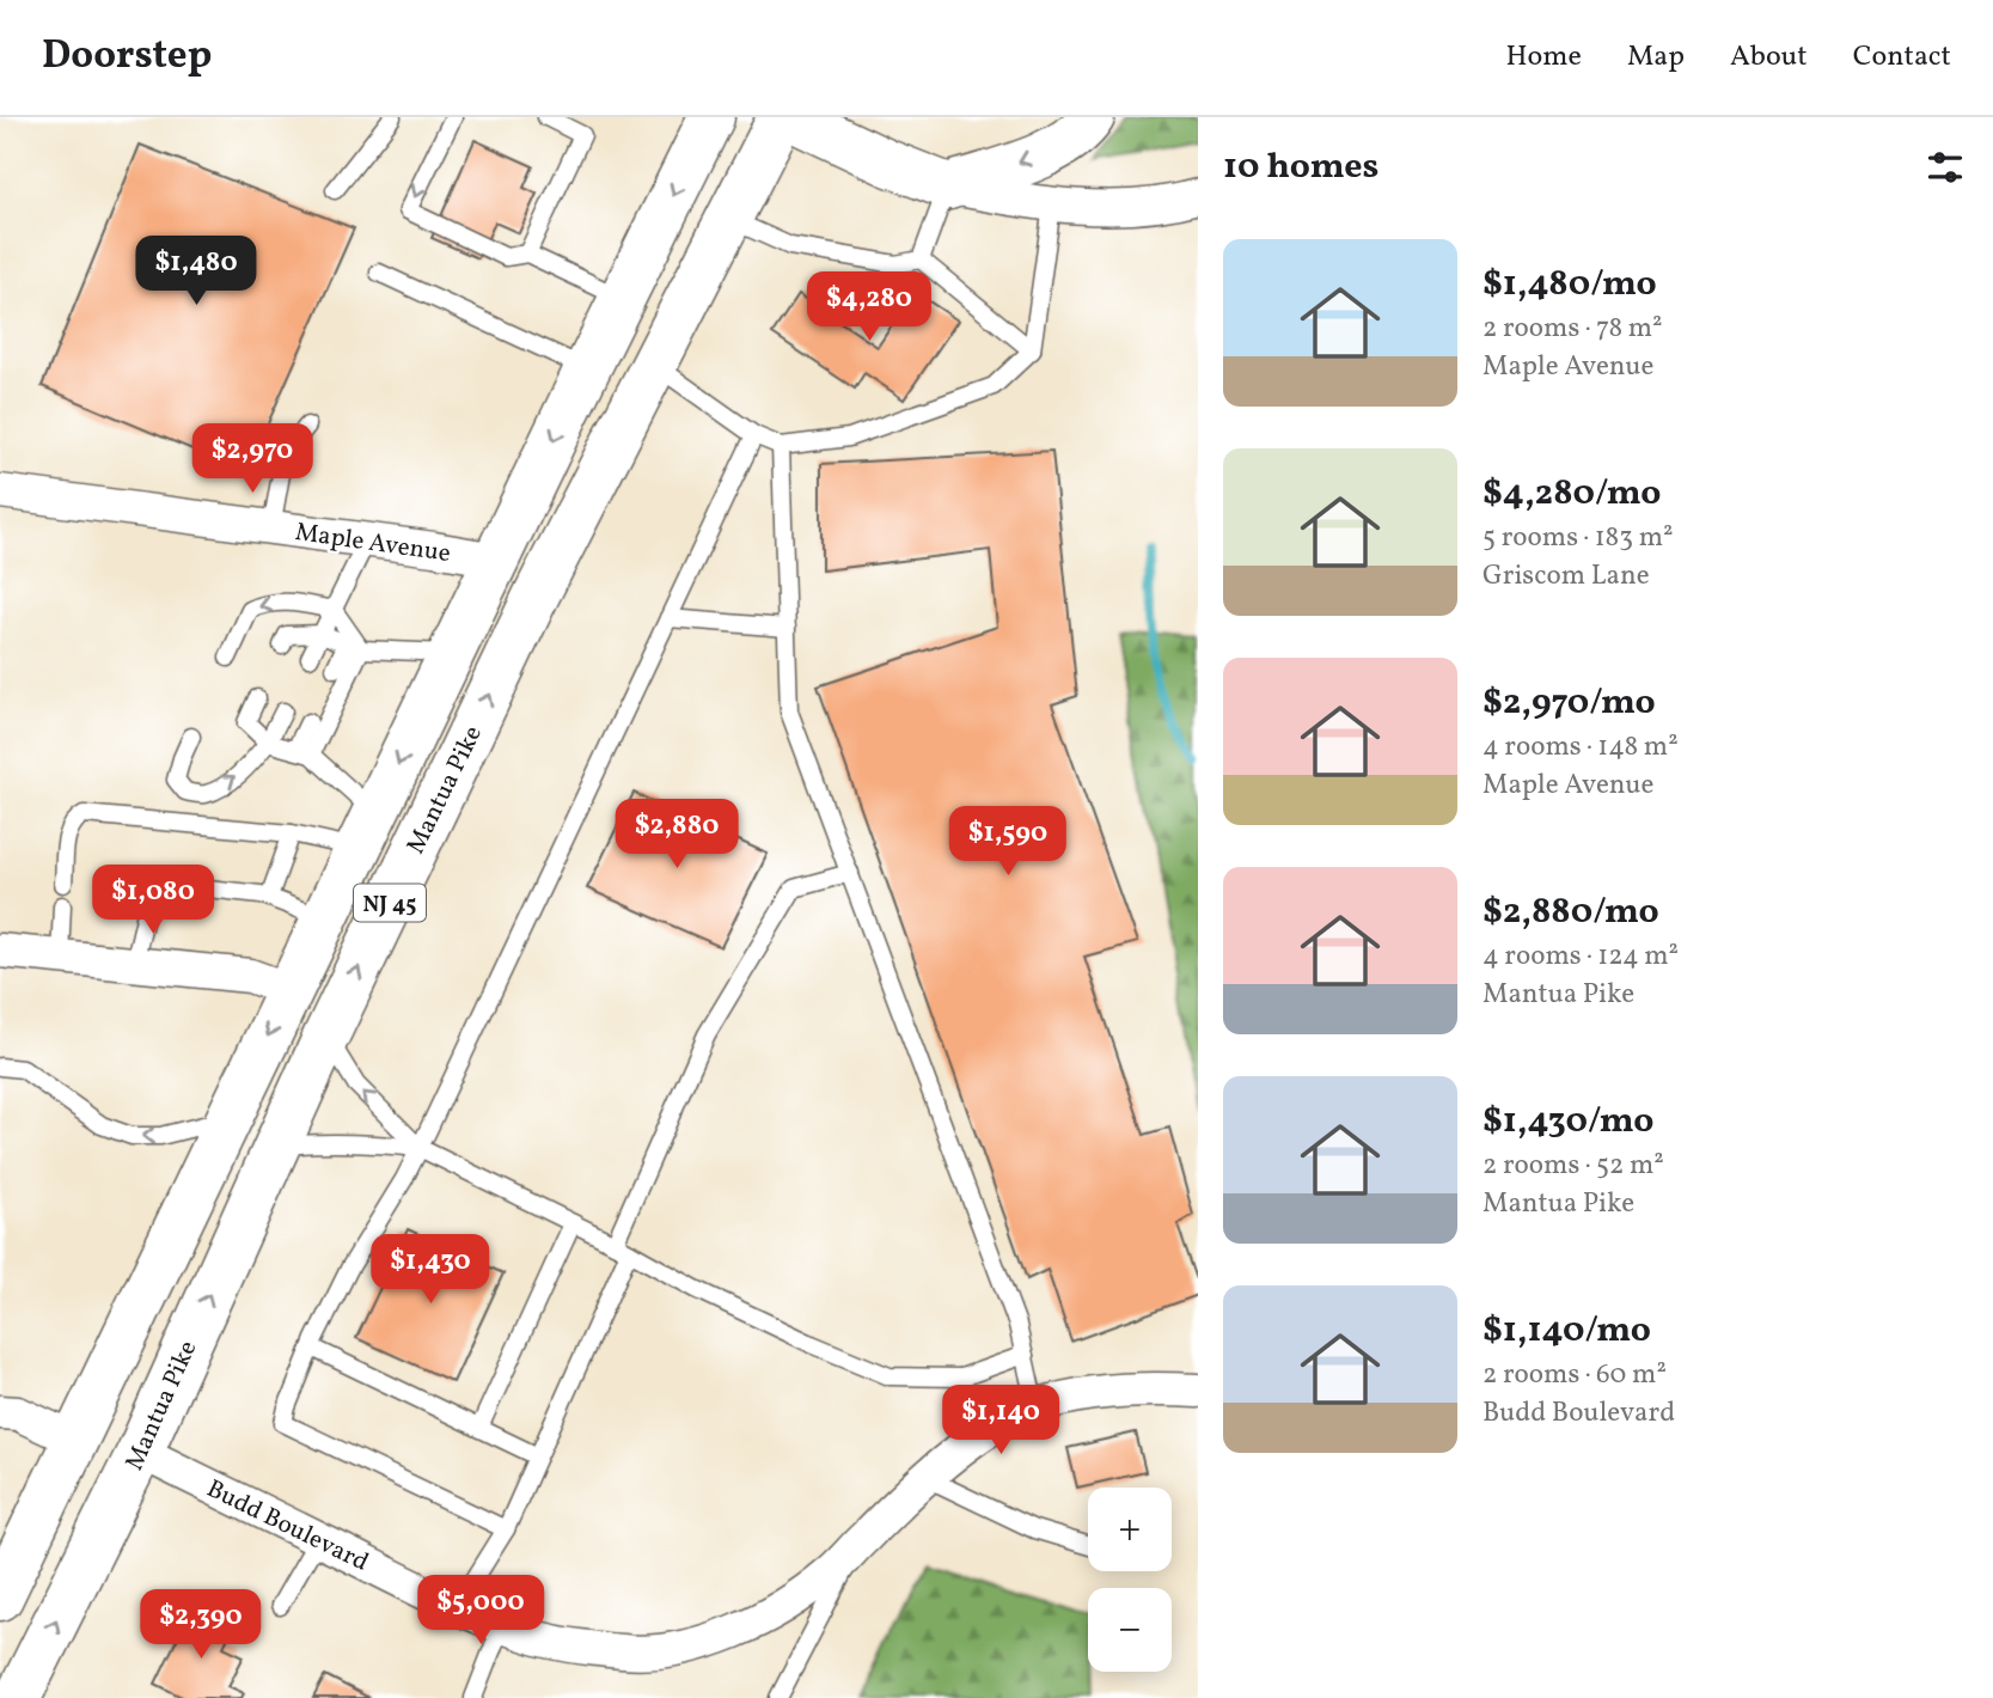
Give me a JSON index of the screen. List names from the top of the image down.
{
  "streets": {
    "main road": ["Mantua Pike", "NJ 45"],
    "street": ["Maple Avenue", "Budd Boulevard"]
  },
  "crossings": [
    ["Maple Avenue", "Mantua Pike"],
    ["Mantua Pike", "Budd Boulevard"]
  ],
  "page": {
    "header": "Doorstep",
    "nav": [
      "Home",
      "Map",
      "About",
      "Contact"
    ],
    "heading": "10 homes",
    "list": [
      {
        "name": "$1,480/mo",
        "note": "2 rooms · 78 m² · Maple Avenue"
      },
      {
        "name": "$4,280/mo",
        "note": "5 rooms · 183 m² · Griscom Lane"
      },
      {
        "name": "$2,970/mo",
        "note": "4 rooms · 148 m² · Maple Avenue"
      },
      {
        "name": "$2,880/mo",
        "note": "4 rooms · 124 m² · Mantua Pike"
      },
      {
        "name": "$1,430/mo",
        "note": "2 rooms · 52 m² · Mantua Pike"
      },
      {
        "name": "$1,140/mo",
        "note": "2 rooms · 60 m² · Budd Boulevard"
      }
    ],
    "price": [
      "$1,480",
      "$4,280",
      "$2,970",
      "$2,880",
      "$1,590",
      "$1,080",
      "$1,430",
      "$1,140",
      "$5,000",
      "$2,390"
    ],
    "map_buttons": ["+", "−"]
  }
}
